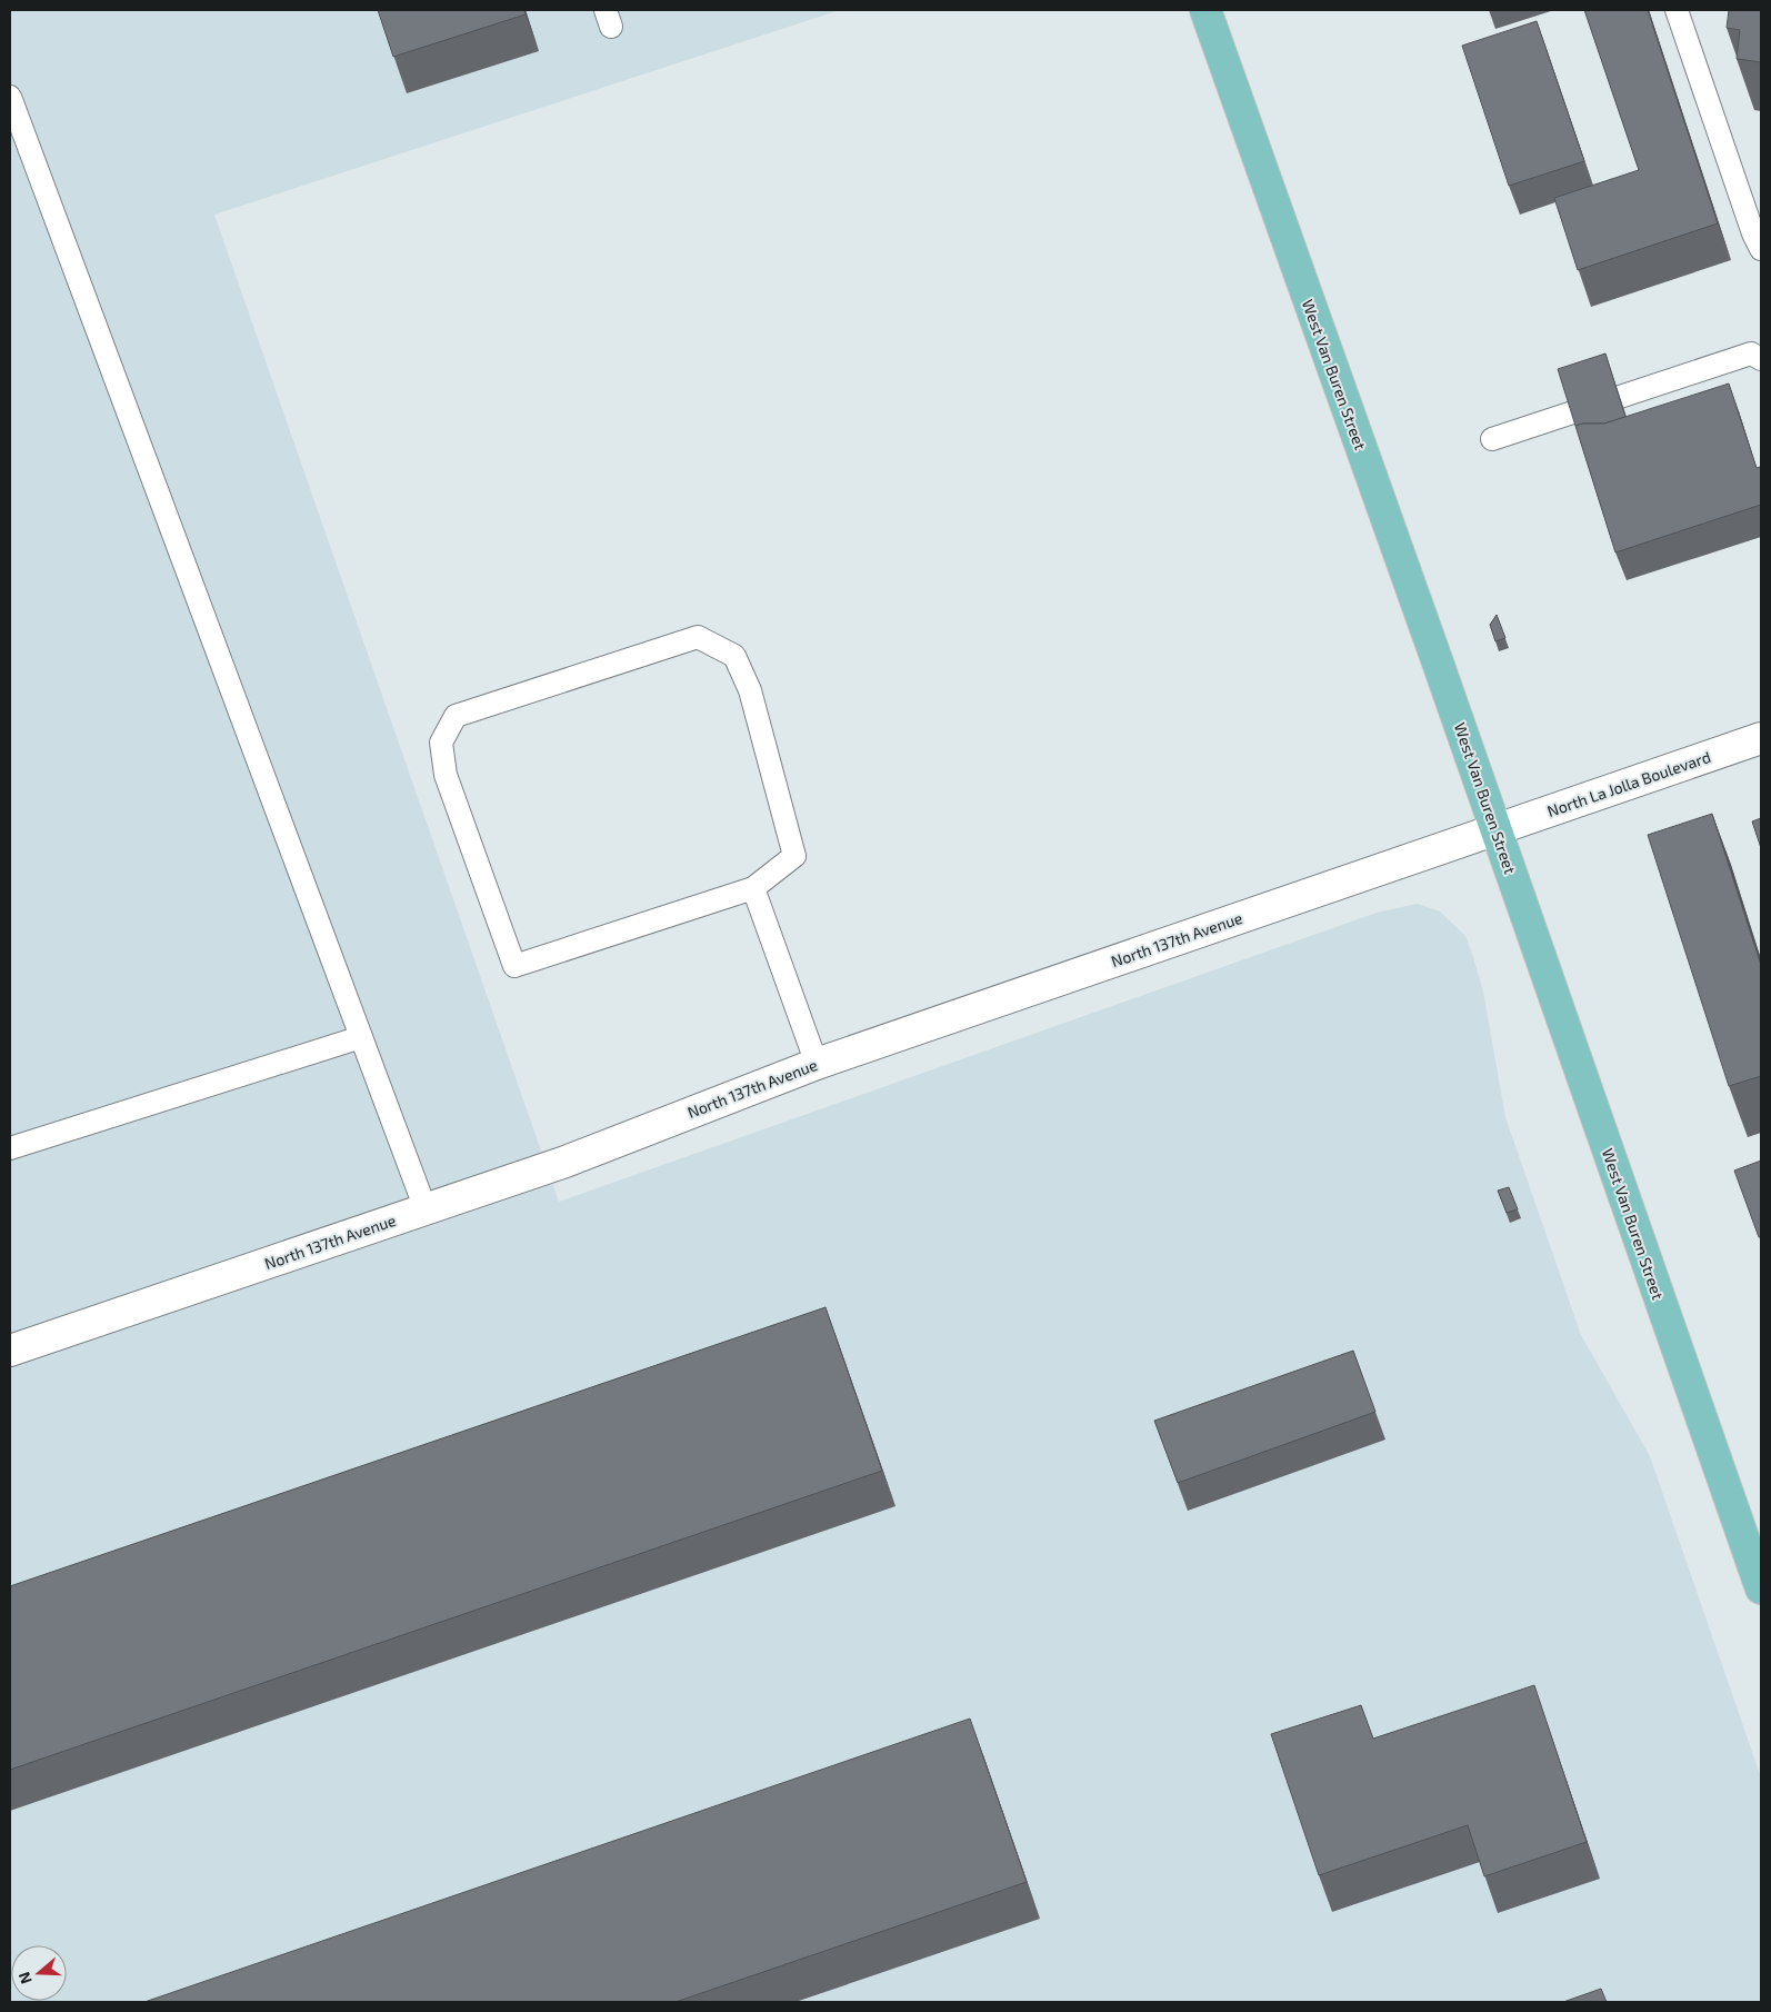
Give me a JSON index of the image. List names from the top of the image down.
{
  "streets": {
    "main road": ["West Van Buren Street"],
    "street": ["North La Jolla Boulevard", "North 137th Avenue"]
  },
  "crossings": [
    ["West Van Buren Street", "North La Jolla Boulevard"],
    ["West Van Buren Street", "North 137th Avenue"],
    ["North La Jolla Boulevard", "North 137th Avenue"]
  ],
  "north": "left"
}
